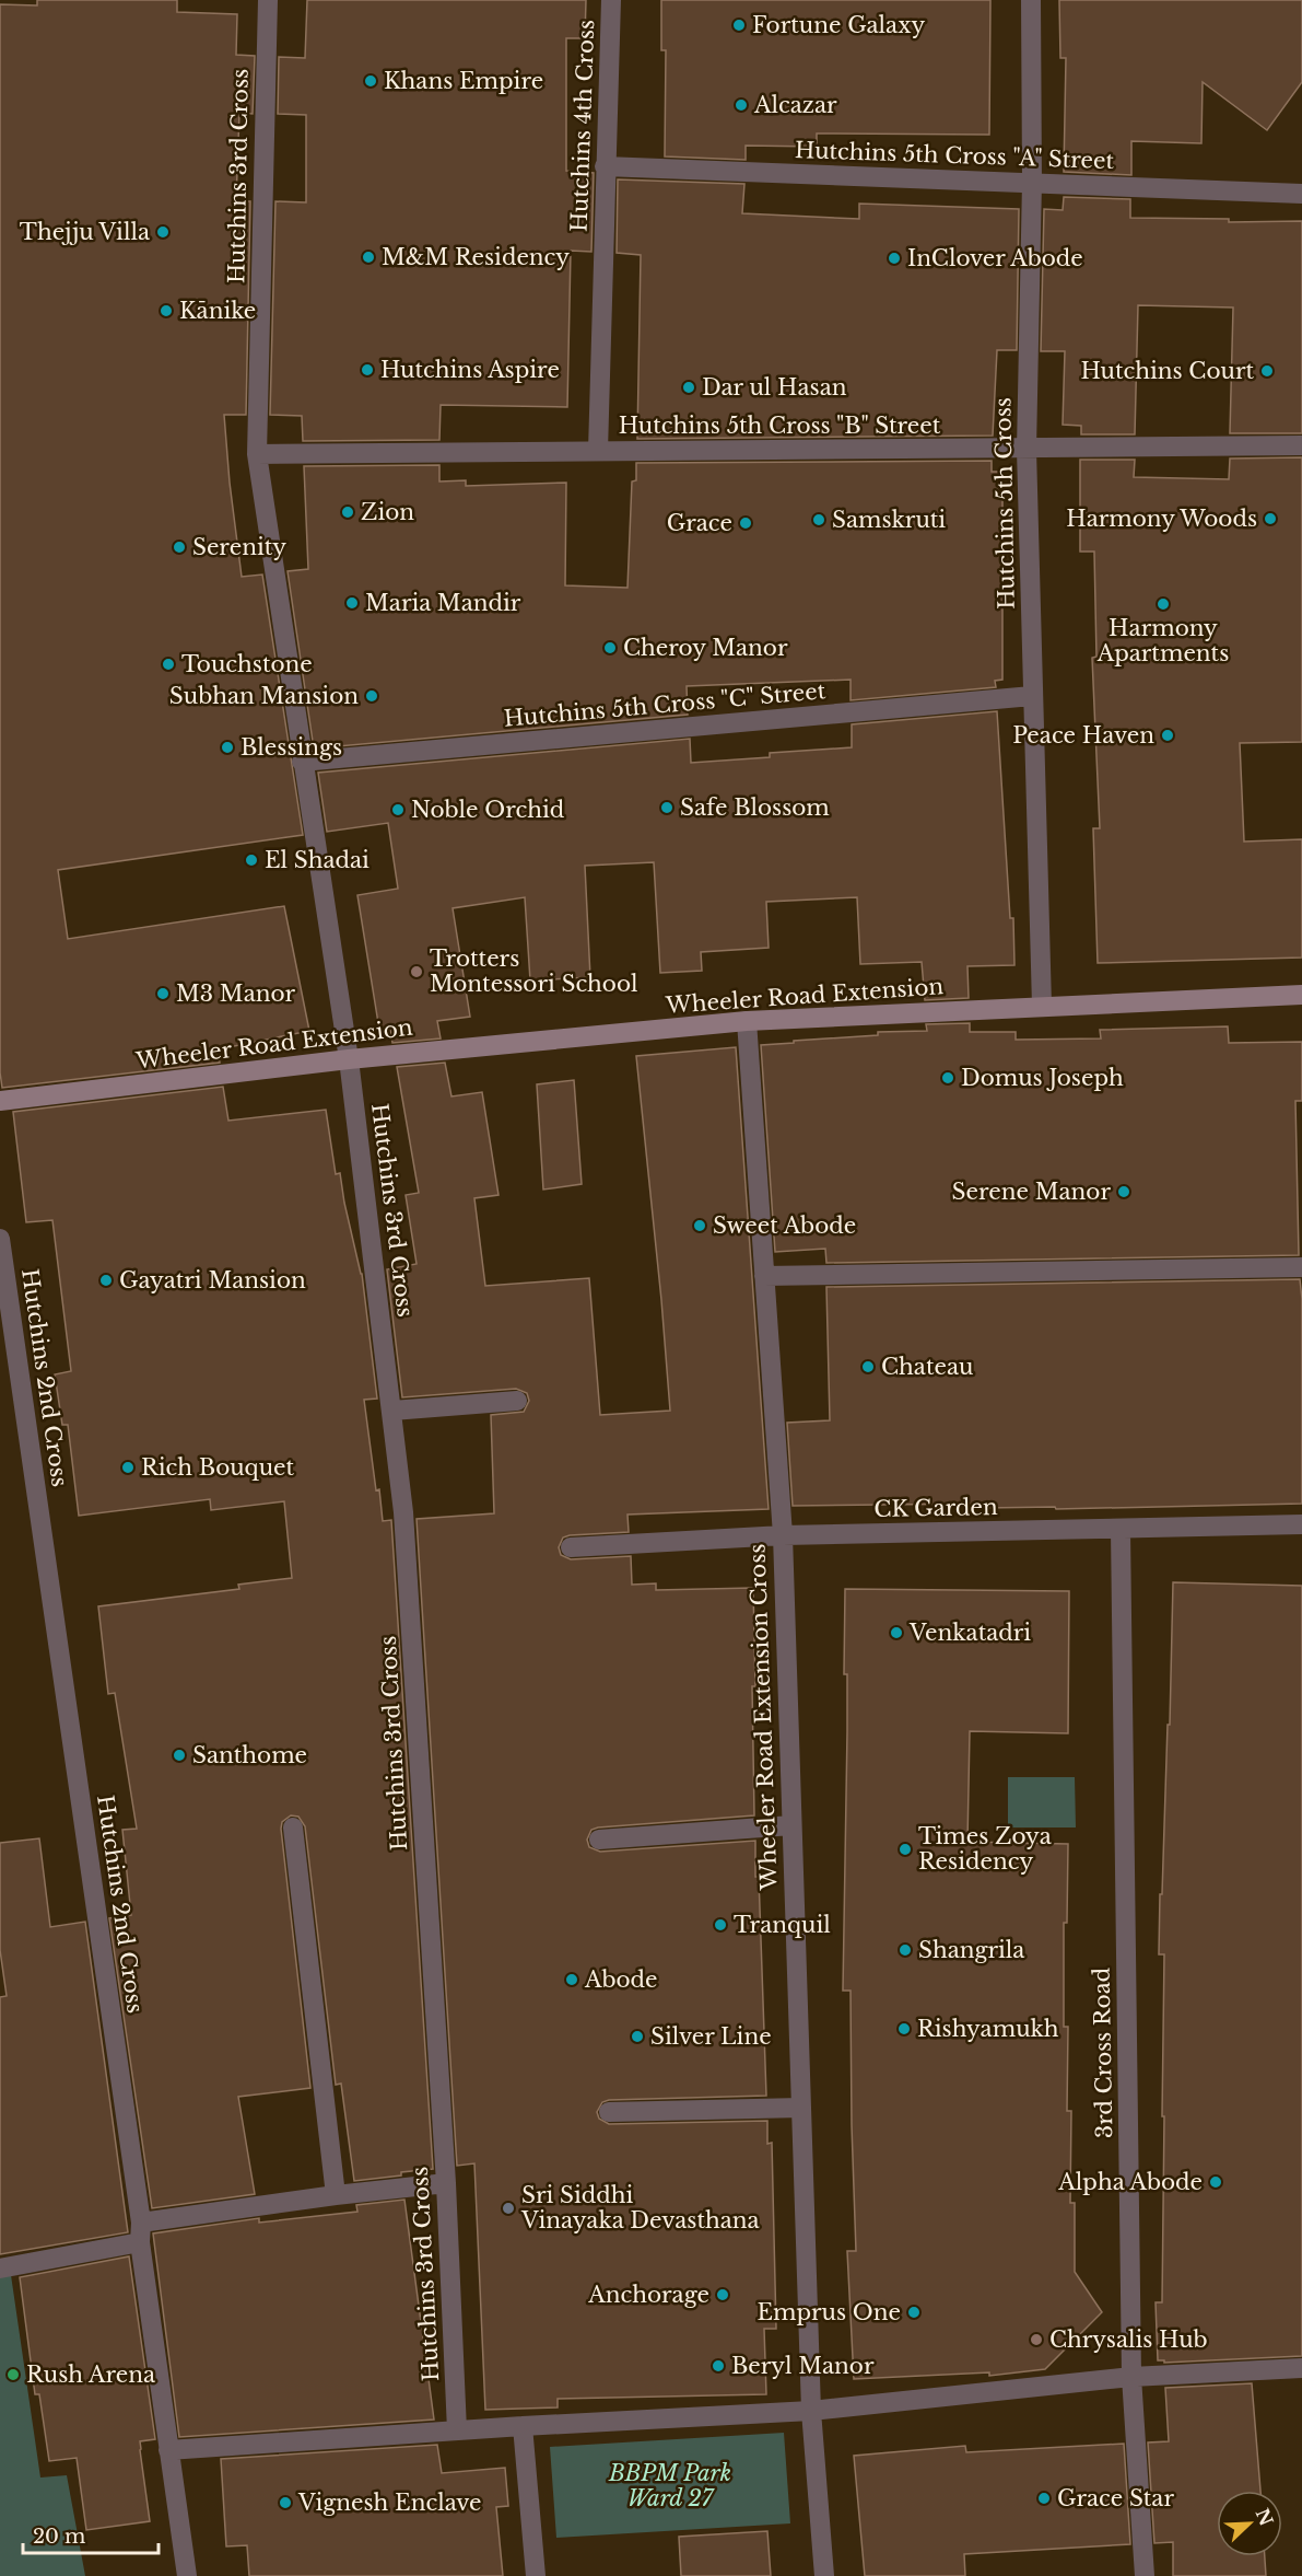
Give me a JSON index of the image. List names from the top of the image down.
{
  "streets": {
    "street": [
      "Hutchins 4th Cross",
      "Hutchins 5th Cross \"A\" Street",
      "Hutchins 3rd Cross",
      "Hutchins 5th Cross \"B\" Street",
      "Hutchins 5th Cross",
      "Hutchins 5th Cross \"C\" Street",
      "Wheeler Road Extension",
      "Hutchins 2nd Cross",
      "CK Garden",
      "Wheeler Road Extension Cross",
      "3rd Cross Road"
    ]
  },
  "crossings": [
    ["Hutchins 4th Cross", "Hutchins 5th Cross \"A\" Street"],
    ["Hutchins 4th Cross", "Hutchins 5th Cross \"B\" Street"],
    ["Hutchins 5th Cross \"A\" Street", "Hutchins 5th Cross"],
    ["Hutchins 3rd Cross", "Hutchins 5th Cross \"B\" Street"],
    ["Hutchins 3rd Cross", "Hutchins 5th Cross \"C\" Street"],
    ["Hutchins 3rd Cross", "Wheeler Road Extension"],
    ["Hutchins 5th Cross \"B\" Street", "Hutchins 5th Cross"],
    ["Hutchins 5th Cross", "Hutchins 5th Cross \"C\" Street"],
    ["Hutchins 5th Cross", "Wheeler Road Extension"],
    ["Wheeler Road Extension", "Wheeler Road Extension Cross"],
    ["CK Garden", "Wheeler Road Extension Cross"],
    ["CK Garden", "3rd Cross Road"]
  ],
  "parks": ["BBPM Park Ward 27"],
  "places": [
    "Fortune Galaxy",
    "Khans Empire",
    "Alcazar",
    "Thejju Villa",
    "M&M Residency",
    "InClover Abode",
    "Kānike",
    "Hutchins Aspire",
    "Hutchins Court",
    "Dar ul Hasan",
    "Zion",
    "Harmony Woods",
    "Samskruti",
    "Grace",
    "Serenity",
    "Maria Mandir",
    "Harmony Apartments",
    "Cheroy Manor",
    "Touchstone",
    "Subhan Mansion",
    "Peace Haven",
    "Blessings",
    "Safe Blossom",
    "Noble Orchid",
    "El Shadai",
    "Trotters Montessori School",
    "M3 Manor",
    "Domus Joseph",
    "Serene Manor",
    "Sweet Abode",
    "Gayatri Mansion",
    "Chateau",
    "Rich Bouquet",
    "Venkatadri",
    "Santhome",
    "Times Zoya Residency",
    "Tranquil",
    "Shangrila",
    "Abode",
    "Rishyamukh",
    "Silver Line",
    "Alpha Abode",
    "Sri Siddhi Vinayaka Devasthana",
    "Anchorage",
    "Emprus One",
    "Chrysalis Hub",
    "Beryl Manor",
    "Rush Arena",
    "Grace Star",
    "Vignesh Enclave"
  ],
  "scale_bar": "20 m",
  "north": "top right"
}
